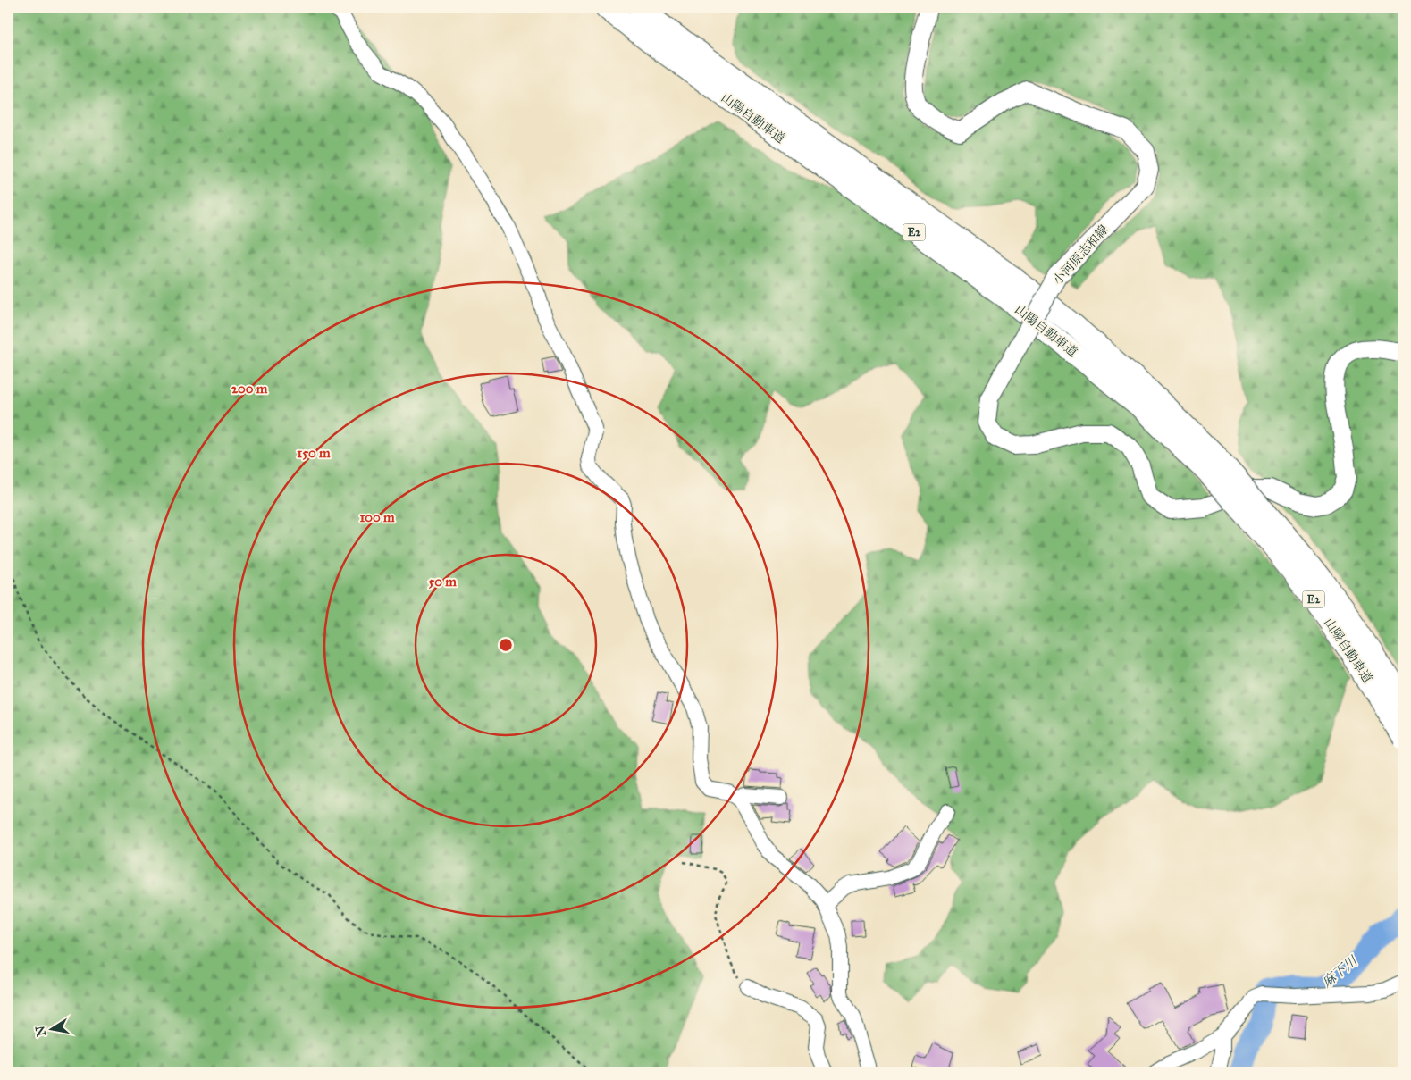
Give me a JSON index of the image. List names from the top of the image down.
{
  "streets": {
    "highway": ["山陽自動車道", "E2"],
    "main road": ["小河原志和線"]
  },
  "water": ["麻下川"],
  "north": "left",
  "rings": [
    "200 m",
    "150 m",
    "100 m",
    "50 m"
  ]
}
